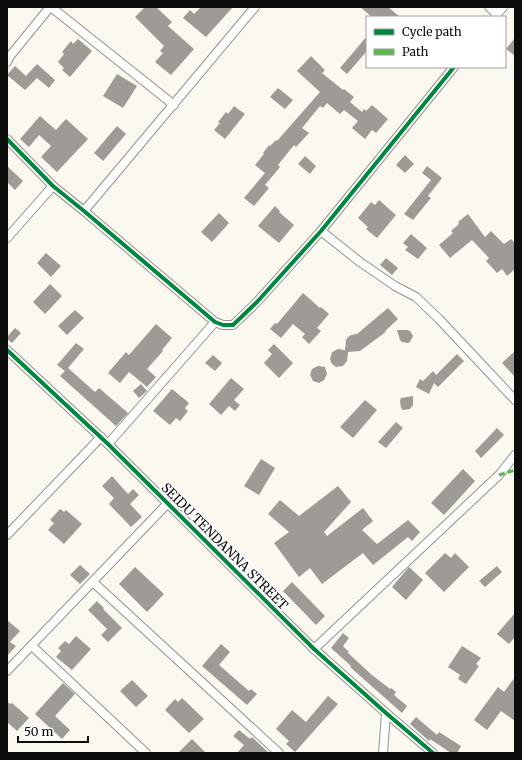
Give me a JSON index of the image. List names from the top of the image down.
{
  "streets": {
    "street": ["SEIDU TENDANNA STREET"]
  },
  "legend": ["Cycle path", "Path"],
  "scale_bar": "50 m"
}
